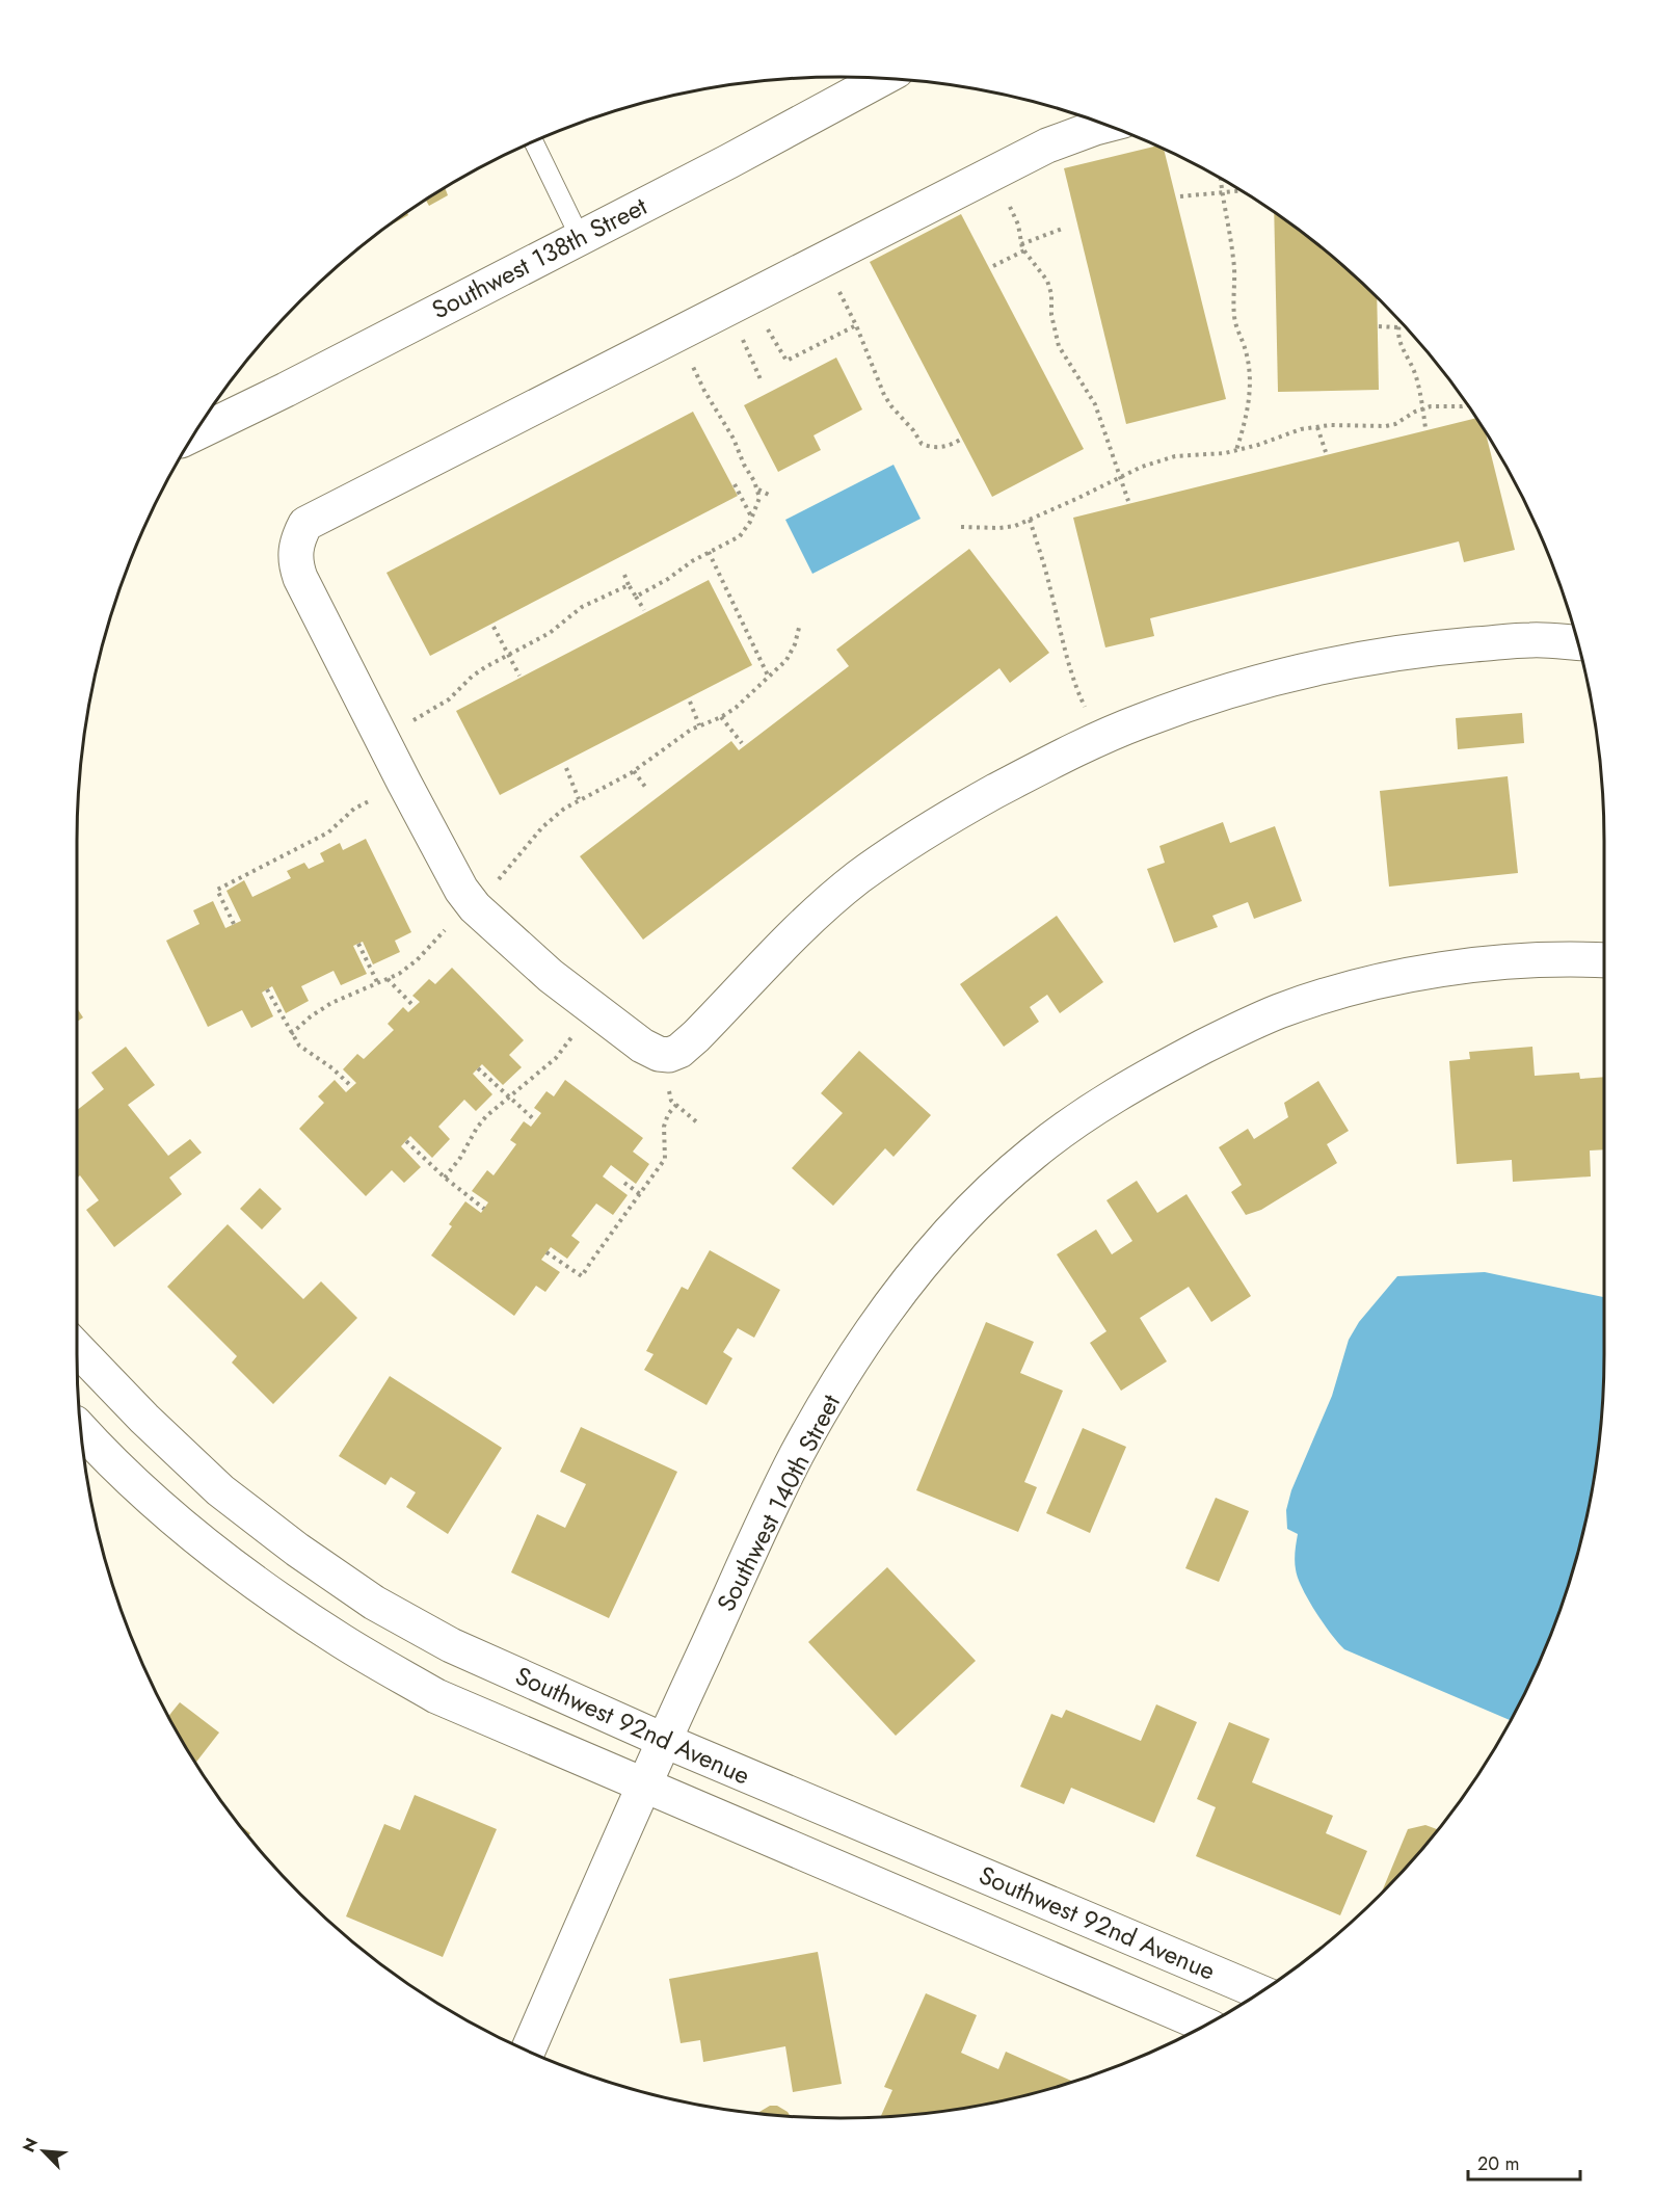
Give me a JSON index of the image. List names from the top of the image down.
{
  "streets": {
    "street": ["Southwest 138th Street", "Southwest 140th Street", "Southwest 92nd Avenue"]
  },
  "crossings": [
    ["Southwest 140th Street", "Southwest 92nd Avenue"]
  ],
  "scale_bar": "20 m",
  "north": "top left"
}
